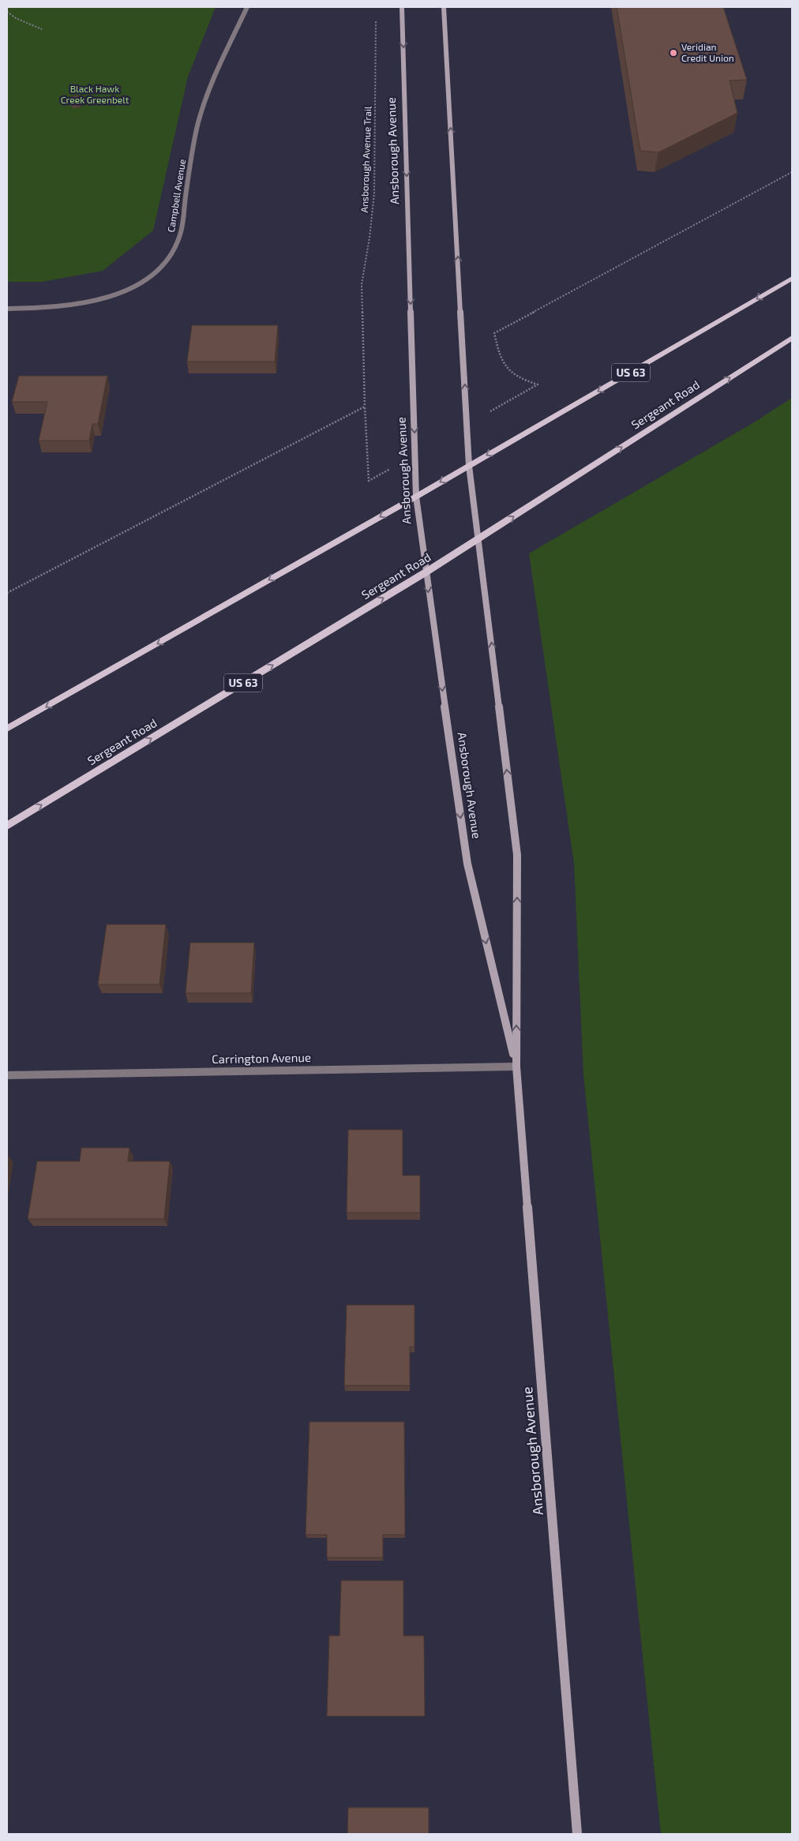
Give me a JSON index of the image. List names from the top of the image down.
{
  "streets": {
    "main road": ["Ansborough Avenue", "US 63", "Sergeant Road"],
    "street": ["Campbell Avenue", "Carrington Avenue"],
    "path": ["Ansborough Avenue Trail"]
  },
  "crossings": [
    ["Ansborough Avenue", "US 63"],
    ["Ansborough Avenue", "Sergeant Road"],
    ["Ansborough Avenue", "Carrington Avenue"]
  ],
  "parks": ["Black Hawk Creek Greenbelt"],
  "places": ["Veridian Credit Union"]
}
